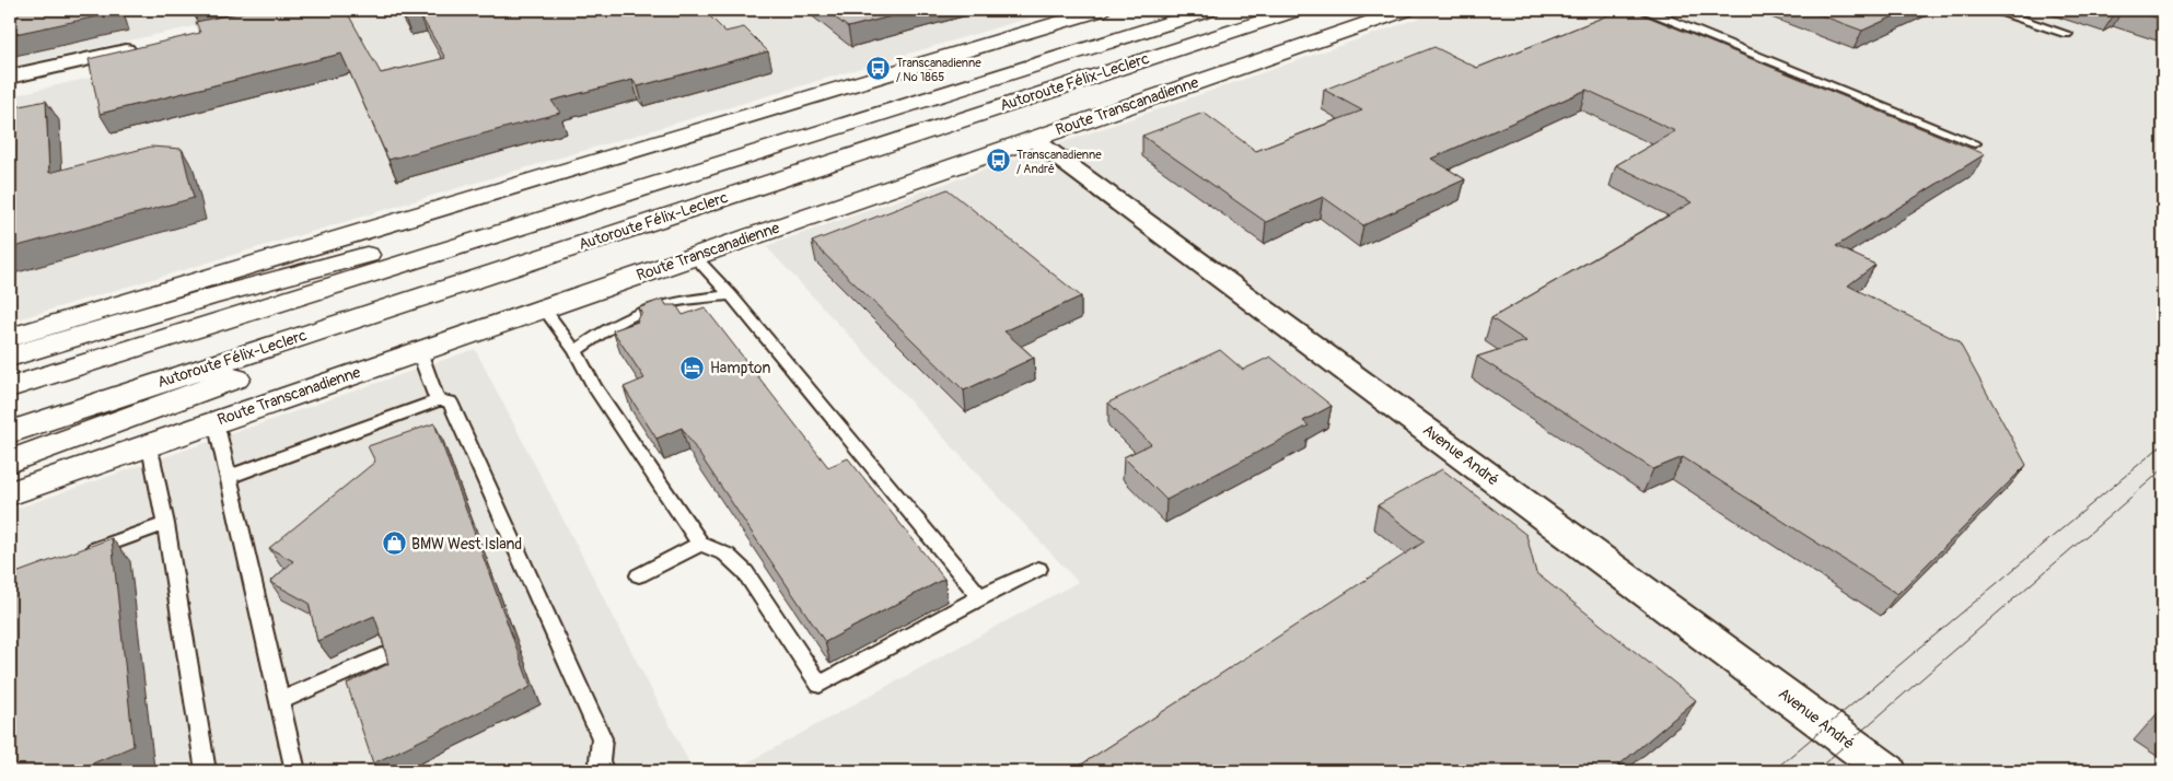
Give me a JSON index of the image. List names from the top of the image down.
{
  "streets": {
    "main road": ["Autoroute Félix-Leclerc", "Route Transcanadienne"],
    "street": ["Avenue André"]
  },
  "crossings": [
    ["Route Transcanadienne", "Avenue André"]
  ],
  "places": {
    "bus stop": ["Transcanadienne / No 1865", "Transcanadienne / André"],
    "hotel": ["Hampton"],
    "shop": ["BMW West Island"]
  }
}
